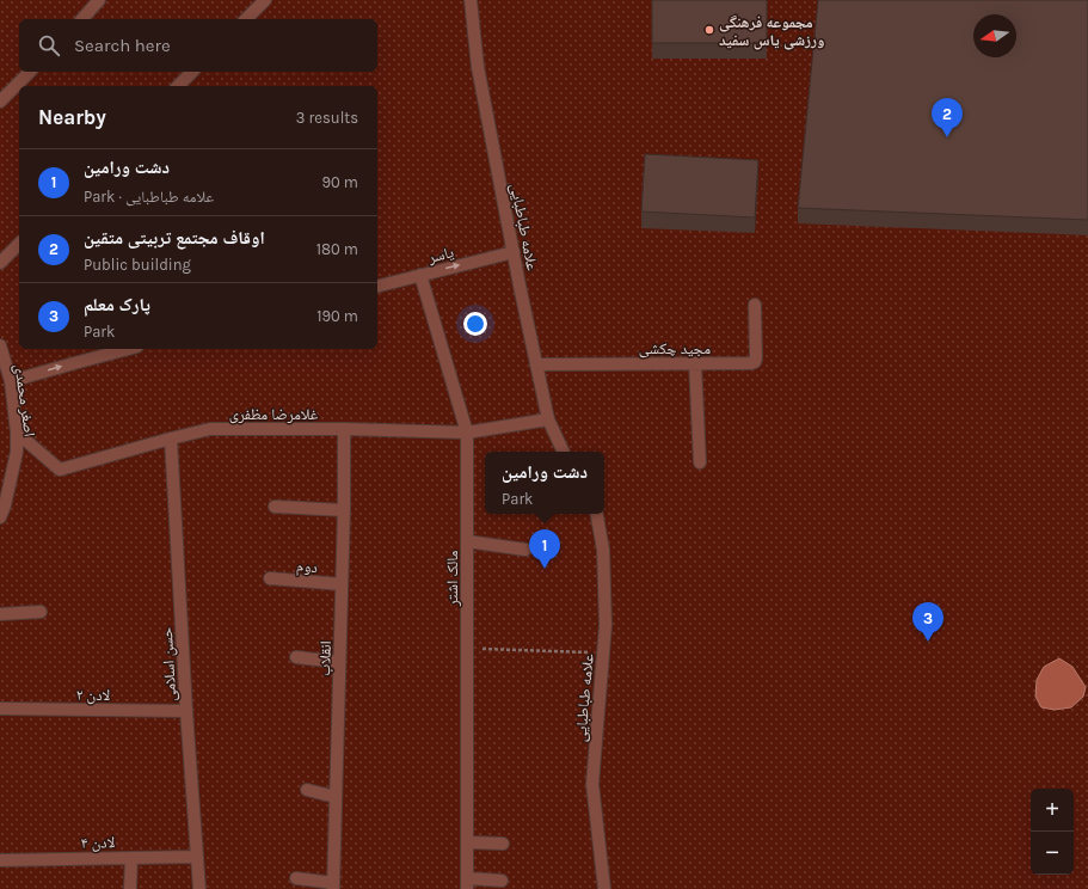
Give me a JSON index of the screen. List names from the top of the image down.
{
  "streets": {
    "street": [
      "علامه طباطبایی",
      "یاسر",
      "مجید چکشی",
      "اصغر محمدی",
      "غلامرضا مظفری",
      "دوم",
      "مالک اشتر",
      "انقلاب",
      "حسن اسلامی",
      "لادن ۲",
      "لادن ۴"
    ]
  },
  "crossings": [
    ["علامه طباطبایی", "یاسر"],
    ["علامه طباطبایی", "مجید چکشی"],
    ["علامه طباطبایی", "غلامرضا مظفری"],
    ["یاسر", "مالک اشتر"],
    ["اصغر محمدی", "غلامرضا مظفری"],
    ["غلامرضا مظفری", "مالک اشتر"],
    ["غلامرضا مظفری", "انقلاب"],
    ["غلامرضا مظفری", "حسن اسلامی"],
    ["دوم", "انقلاب"],
    ["حسن اسلامی", "لادن ۲"],
    ["حسن اسلامی", "لادن ۴"]
  ],
  "one_way": ["یاسر"],
  "places": ["مجموعه فرهنگی ورزشی یاس سفید"],
  "north": "left",
  "page": {
    "search": "Search here",
    "heading": ["Nearby", "3 results"],
    "pins": ["2", "1", "3"],
    "list": [
      {
        "mark": "1",
        "name": "دشت ورامین",
        "note": "Park · علامه طباطبایی",
        "value": "90 m"
      },
      {
        "mark": "2",
        "name": "اوقاف مجتمع تربیتی متقین",
        "note": "Public building",
        "value": "180 m"
      },
      {
        "mark": "3",
        "name": "پارک معلم",
        "note": "Park",
        "value": "190 m"
      }
    ],
    "popup": ["دشت ورامین", "Park"],
    "map_buttons": ["+", "−"]
  }
}
